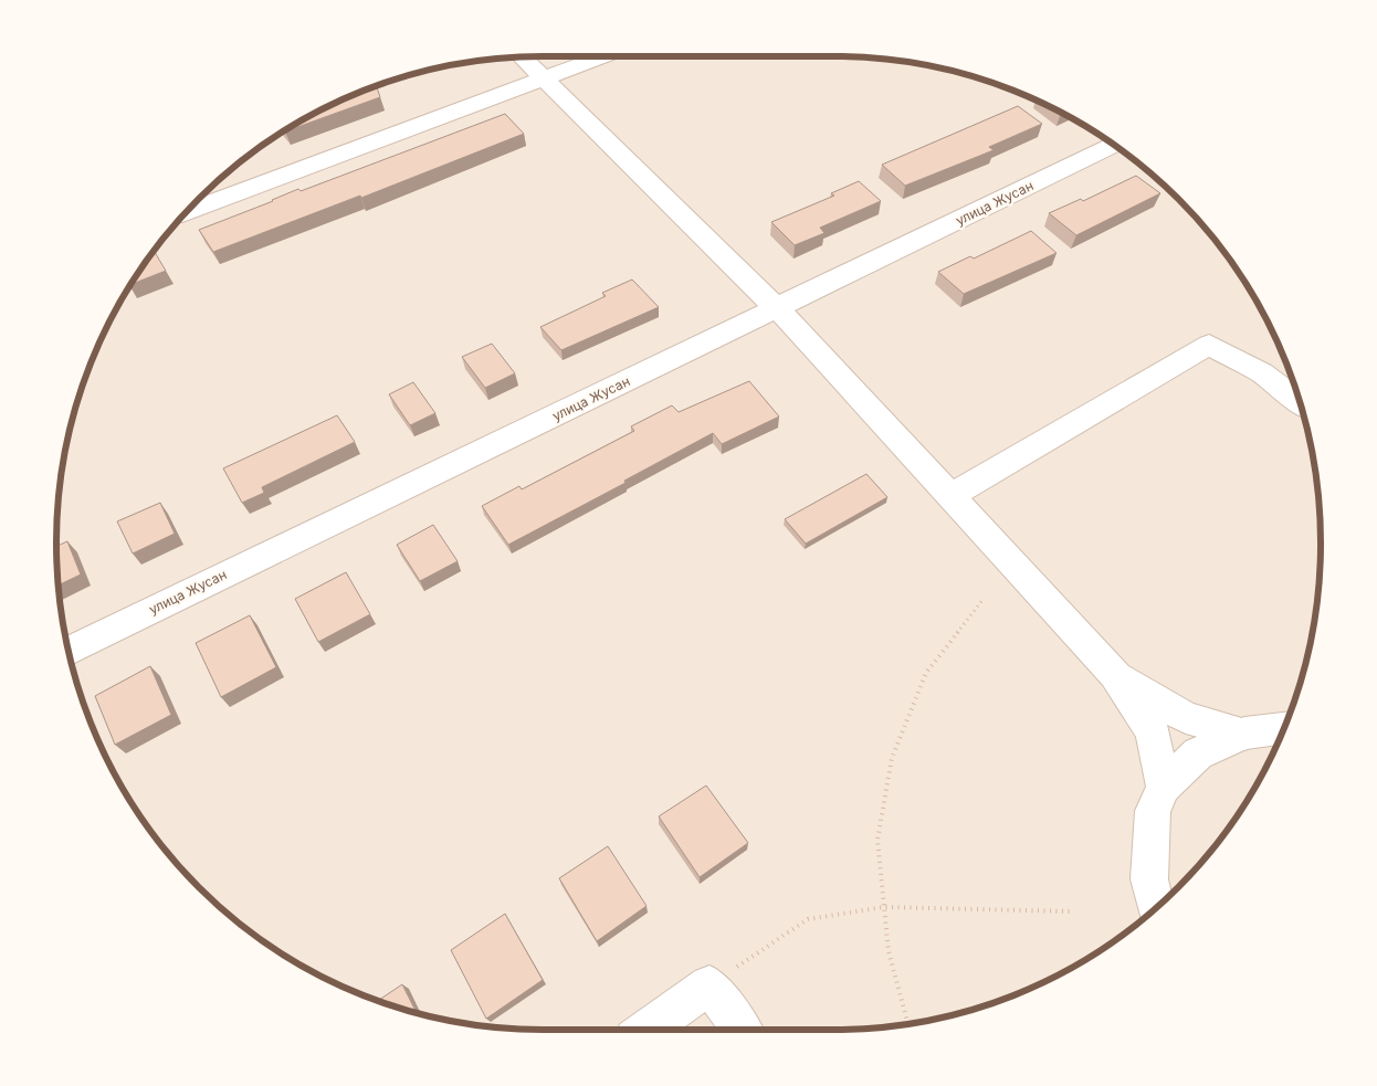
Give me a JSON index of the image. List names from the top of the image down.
{
  "streets": {
    "street": ["улица Жусан"]
  }
}
